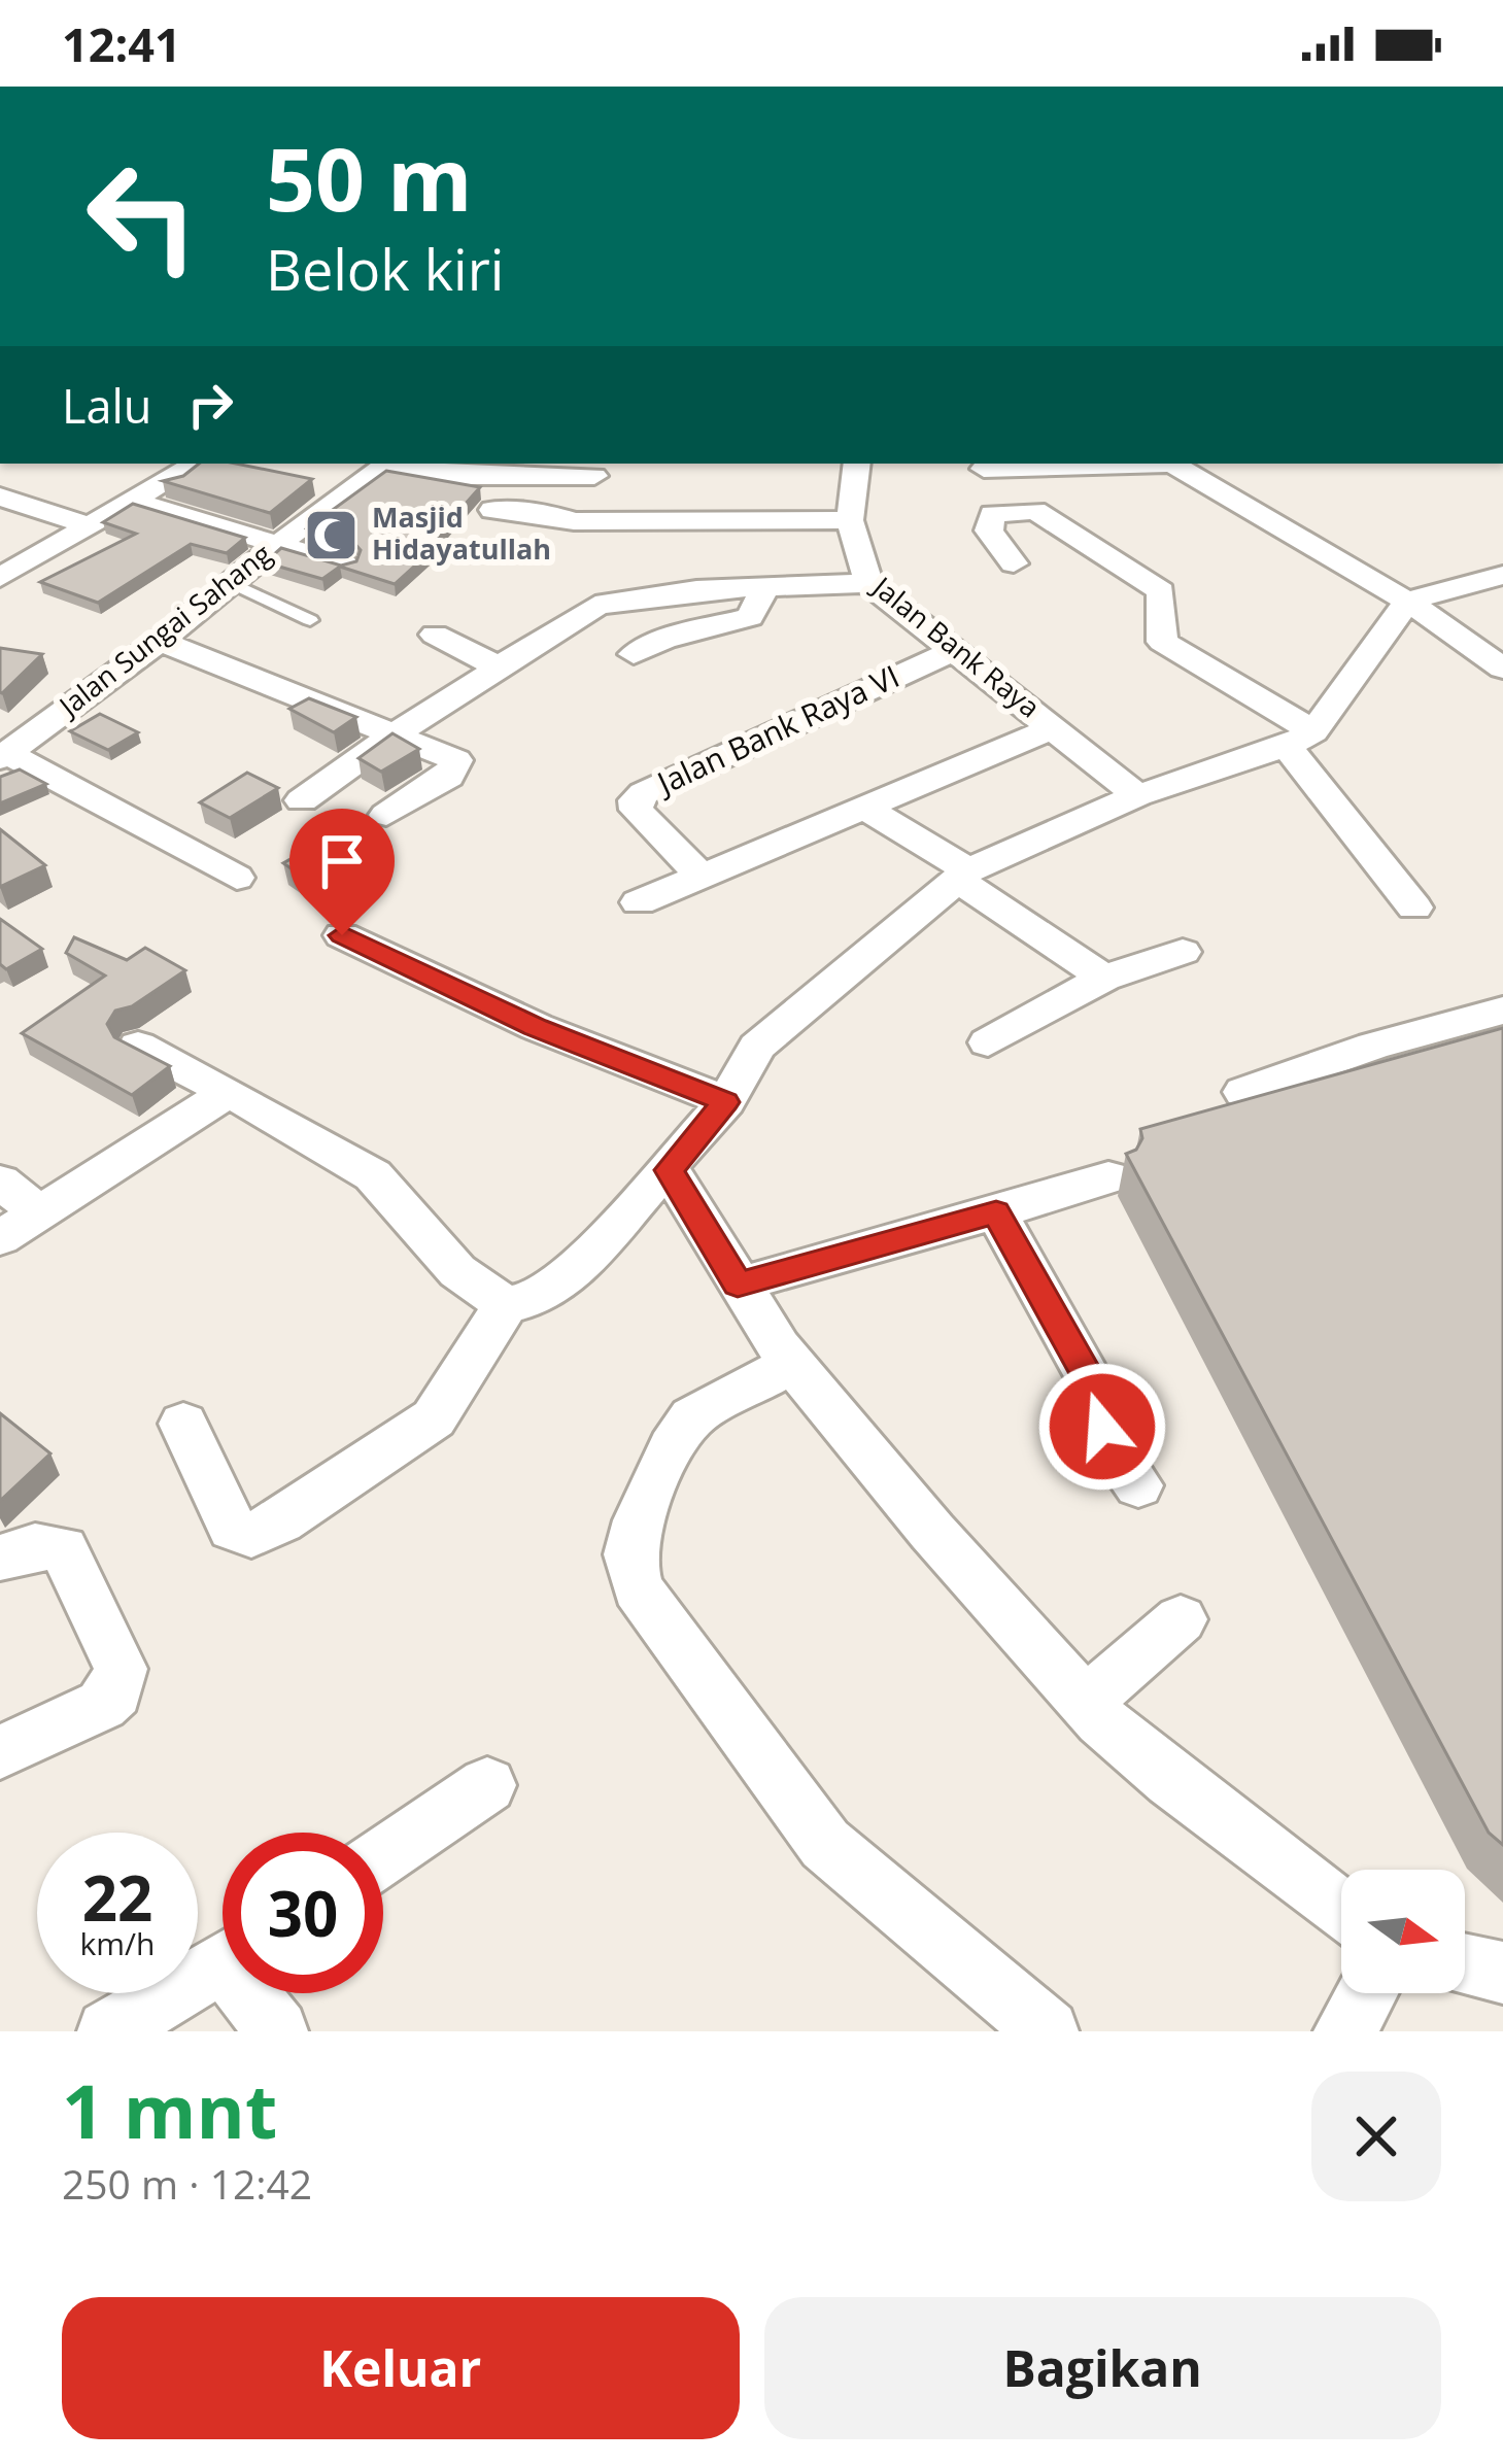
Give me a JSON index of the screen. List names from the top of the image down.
{
  "streets": {
    "street": ["Jalan Sungai Sahang", "Jalan Bank Raya", "Jalan Bank Raya VI"]
  },
  "crossings": [
    ["Jalan Bank Raya", "Jalan Bank Raya VI"]
  ],
  "places": {
    "mosque": ["Masjid Hidayatullah"]
  },
  "north": "right",
  "page": {
    "status": "12:41",
    "turn": ["50 m", "Belok kiri"],
    "then": "Lalu",
    "speed": "22 km/h",
    "limit": "30",
    "heading": ["1 mnt", "250 m · 12:42"],
    "buttons": ["Keluar", "Bagikan"]
  }
}
